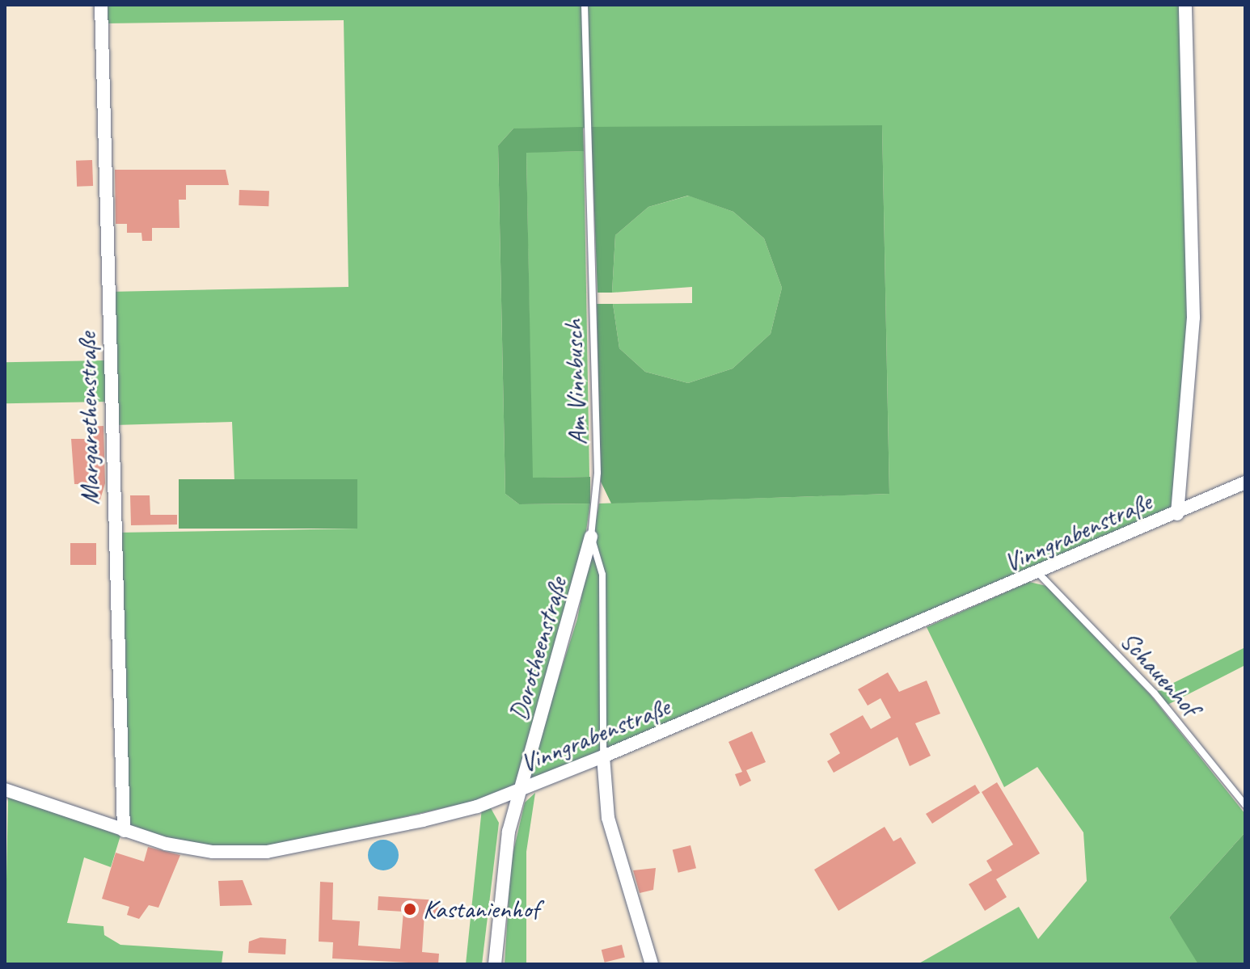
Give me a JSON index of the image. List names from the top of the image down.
{
  "streets": {
    "street": ["Margarethenstraße", "Vinngrabenstraße", "Dorotheenstraße"],
    "lane": ["Am Vinnbusch", "Schauenhof"]
  },
  "crossings": [
    ["Am Vinnbusch", "Vinngrabenstraße"],
    ["Am Vinnbusch", "Dorotheenstraße"],
    ["Margarethenstraße", "Vinngrabenstraße"],
    ["Vinngrabenstraße", "Dorotheenstraße"],
    ["Vinngrabenstraße", "Schauenhof"]
  ],
  "places": ["Kastanienhof"]
}
